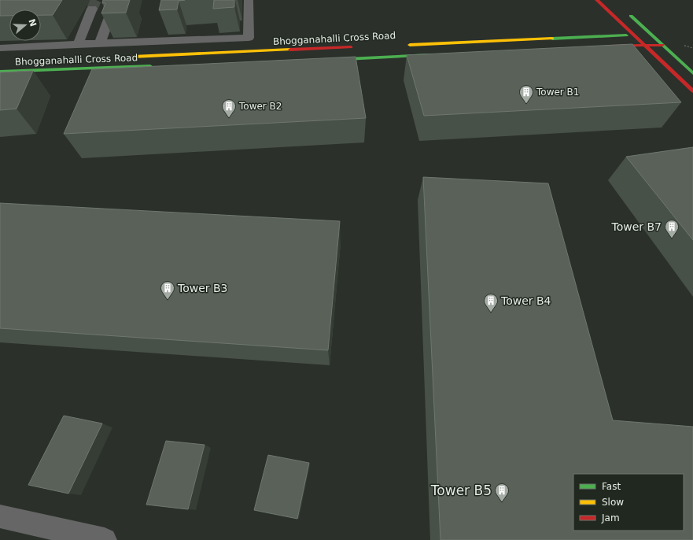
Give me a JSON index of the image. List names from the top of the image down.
{
  "streets": {
    "street": ["Bhogganahalli Cross Road"]
  },
  "places": {
    "building": [
      "Tower B1",
      "Tower B2",
      "Tower B7",
      "Tower B3",
      "Tower B4",
      "Tower B5"
    ]
  },
  "legend": ["Fast", "Slow", "Jam"],
  "north": "right"
}
